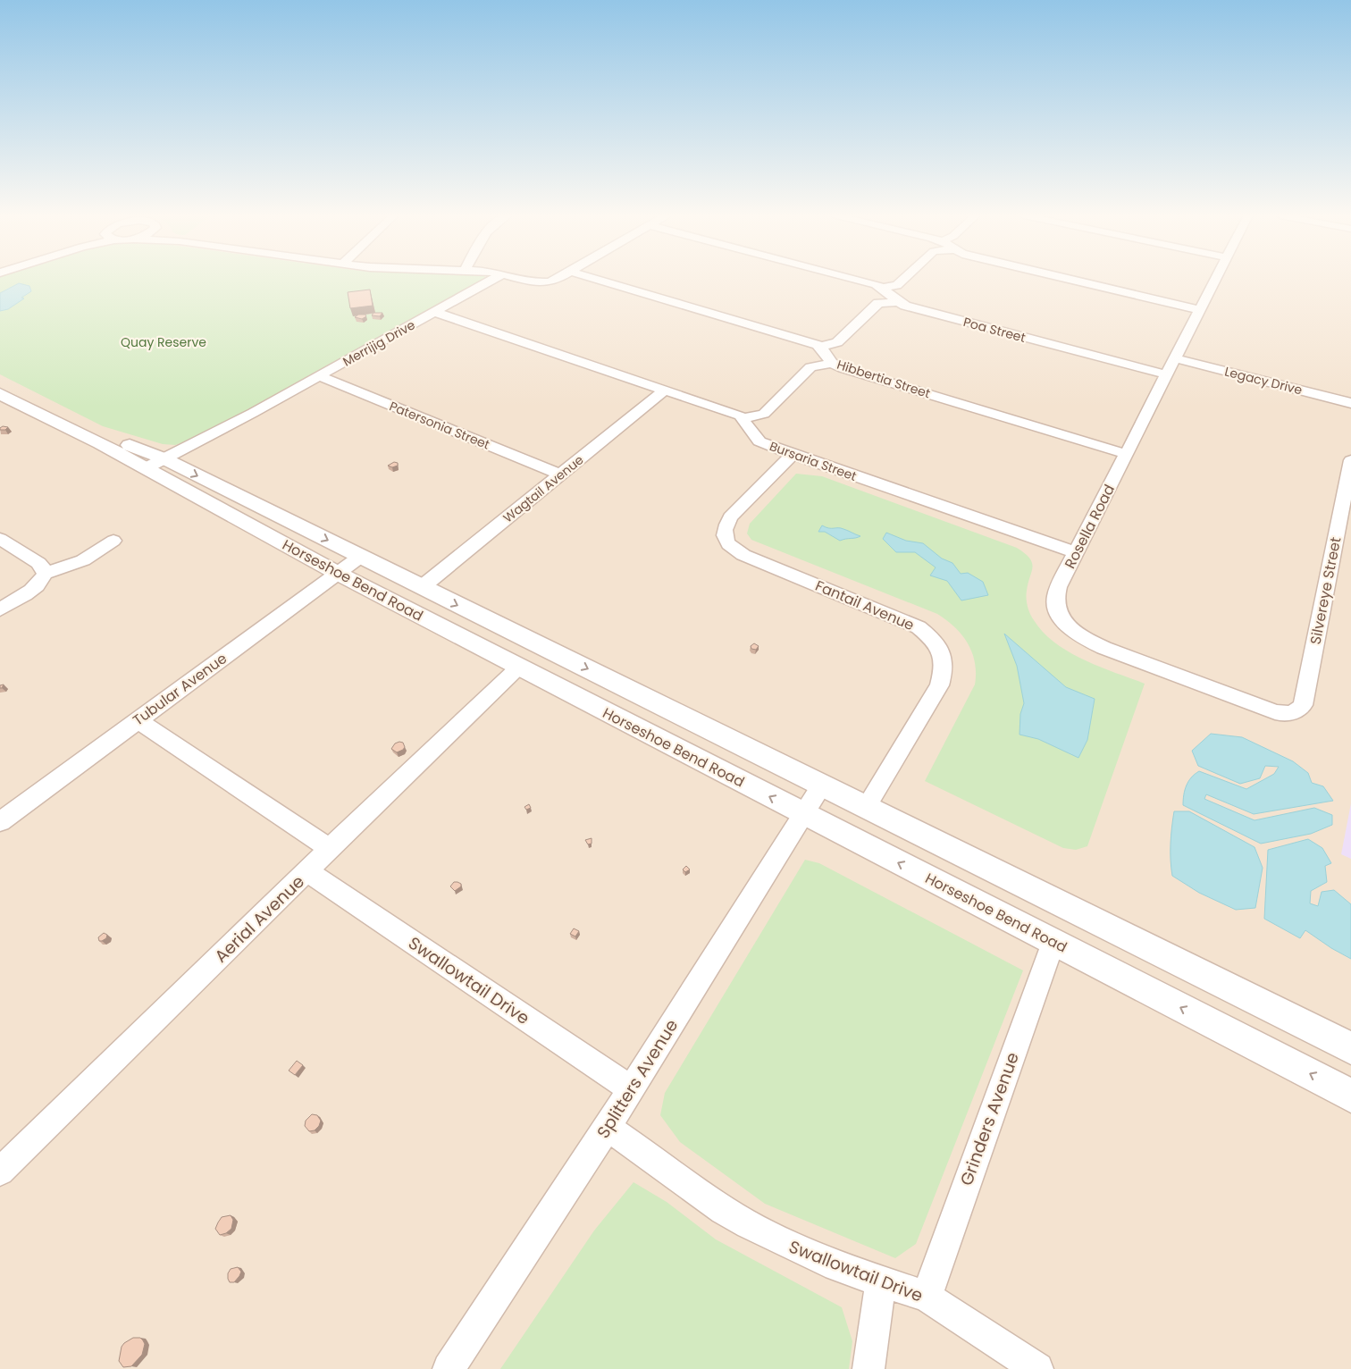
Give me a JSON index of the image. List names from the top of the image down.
{
  "streets": {
    "street": [
      "Poa Street",
      "Merrijig Drive",
      "Hibbertia Street",
      "Legacy Drive",
      "Patersonia Street",
      "Bursaria Street",
      "Wagtail Avenue",
      "Rosella Road",
      "Horseshoe Bend Road",
      "Silvereye Street",
      "Fantail Avenue",
      "Tubular Avenue",
      "Aerial Avenue",
      "Swallowtail Drive",
      "Splitters Avenue",
      "Grinders Avenue"
    ]
  },
  "crossings": [
    ["Poa Street", "Rosella Road"],
    ["Merrijig Drive", "Patersonia Street"],
    ["Merrijig Drive", "Horseshoe Bend Road"],
    ["Hibbertia Street", "Rosella Road"],
    ["Legacy Drive", "Rosella Road"],
    ["Patersonia Street", "Wagtail Avenue"],
    ["Bursaria Street", "Rosella Road"],
    ["Bursaria Street", "Fantail Avenue"],
    ["Wagtail Avenue", "Horseshoe Bend Road"],
    ["Rosella Road", "Silvereye Street"],
    ["Horseshoe Bend Road", "Fantail Avenue"],
    ["Horseshoe Bend Road", "Tubular Avenue"],
    ["Horseshoe Bend Road", "Aerial Avenue"],
    ["Horseshoe Bend Road", "Splitters Avenue"],
    ["Horseshoe Bend Road", "Grinders Avenue"],
    ["Aerial Avenue", "Swallowtail Drive"],
    ["Swallowtail Drive", "Splitters Avenue"],
    ["Swallowtail Drive", "Grinders Avenue"]
  ],
  "parks": ["Quay Reserve"]
}
